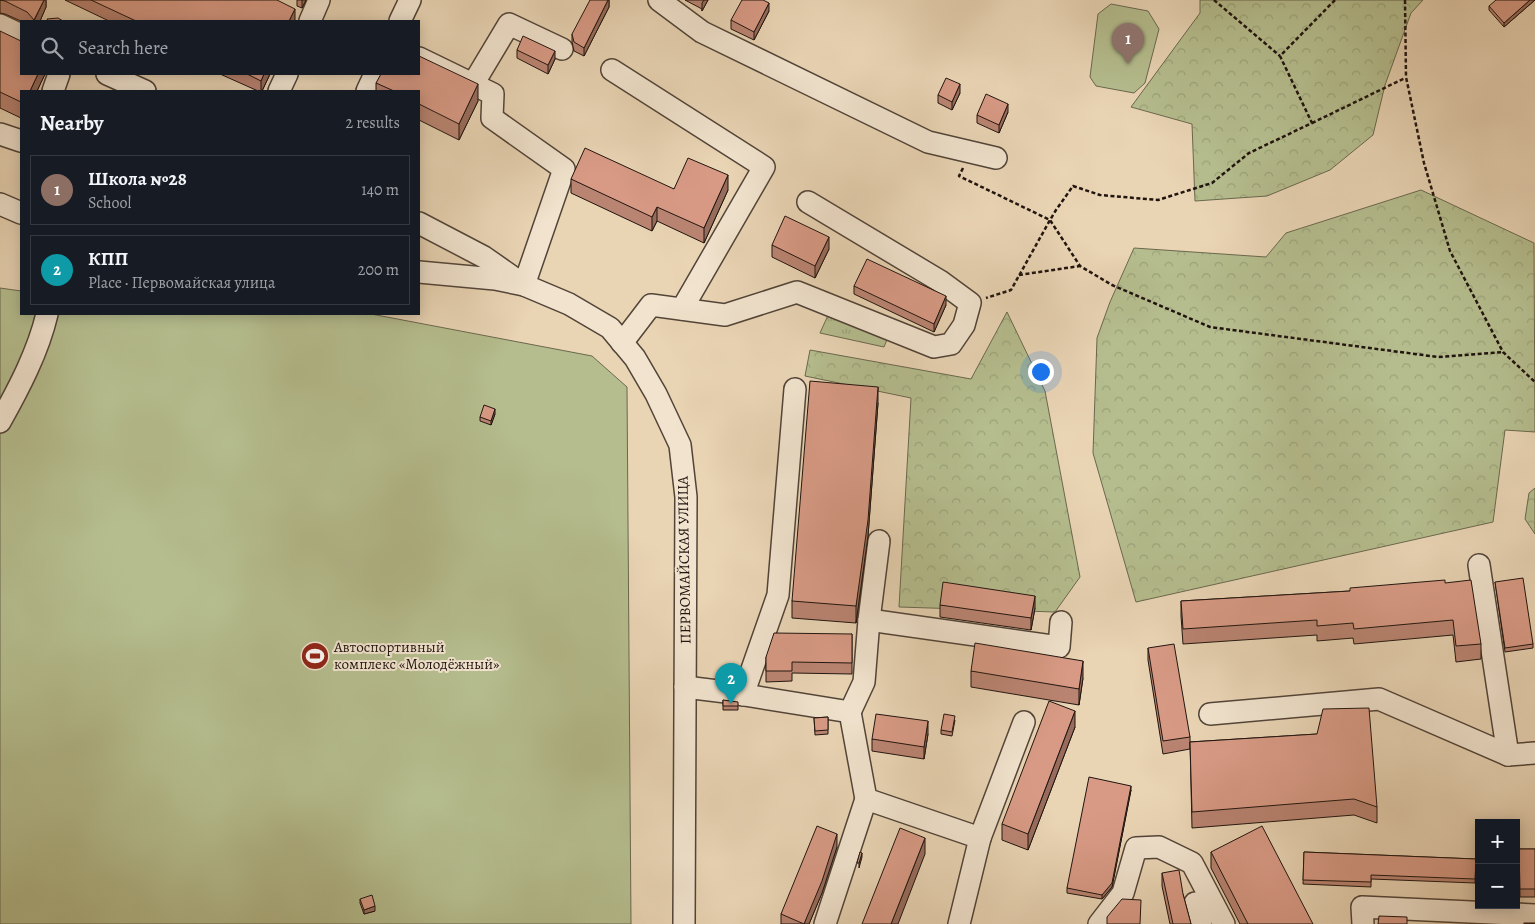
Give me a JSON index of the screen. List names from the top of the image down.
{
  "streets": {
    "street": ["ПЕРВОМАЙСКАЯ УЛИЦА"]
  },
  "places": {
    "sports": ["Автоспортивный комплекс «Молодёжный»"]
  },
  "page": {
    "search": "Search here",
    "pins": ["1", "2"],
    "heading": ["Nearby", "2 results"],
    "list": [
      {
        "mark": "1",
        "name": "Школа №28",
        "note": "School",
        "value": "140 m"
      },
      {
        "mark": "2",
        "name": "КПП",
        "note": "Place · Первомайская улица",
        "value": "200 m"
      }
    ],
    "map_buttons": ["+", "−"]
  }
}
